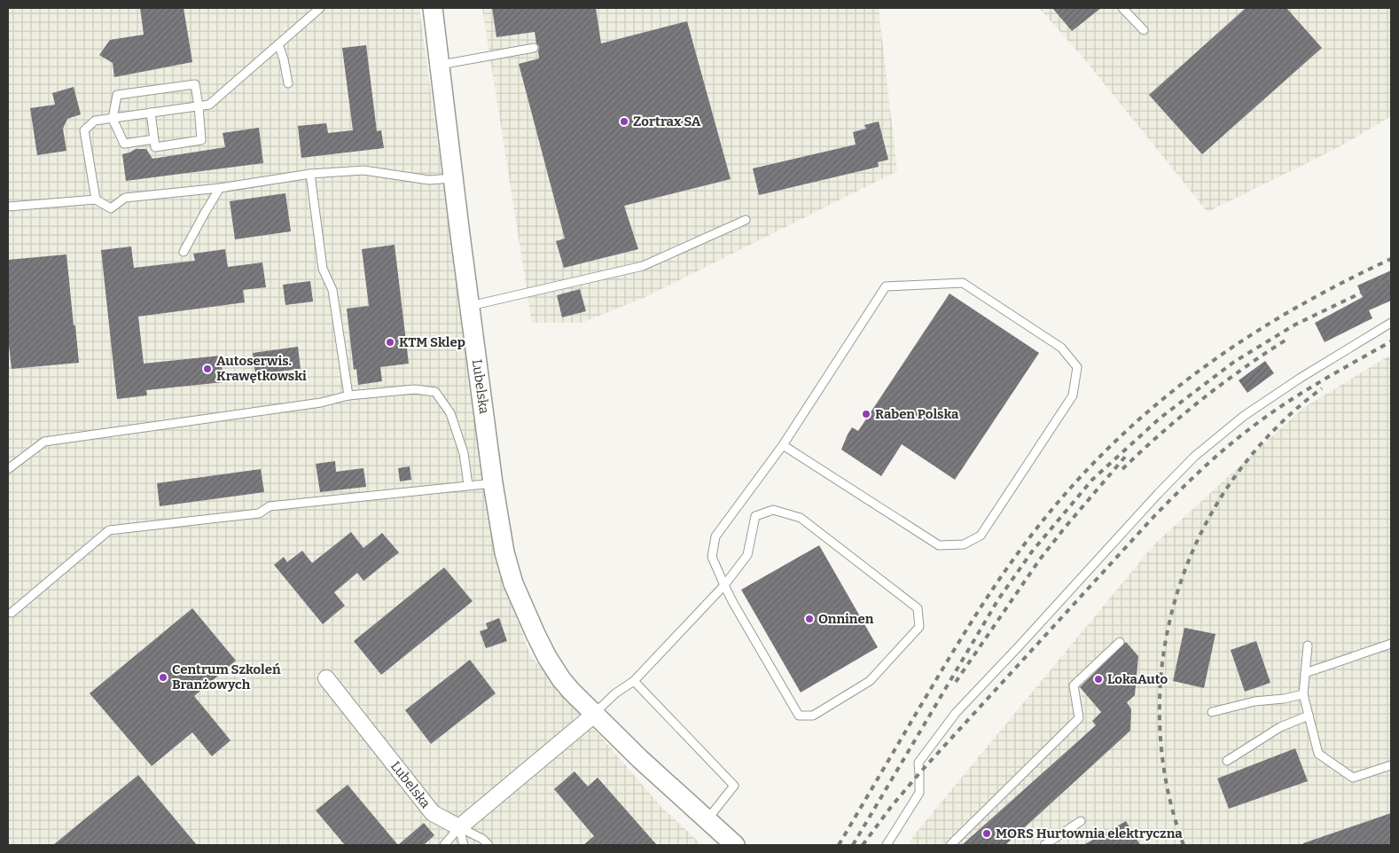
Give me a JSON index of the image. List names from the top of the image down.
{
  "streets": {
    "street": ["Lubelska"]
  },
  "places": [
    "Zortrax SA",
    "KTM Sklep",
    "Autoserwis. Krawętkowski",
    "Raben Polska",
    "Onninen",
    "Centrum Szkoleń Branżowych",
    "LokaAuto",
    "MORS Hurtownia elektryczna"
  ]
}
